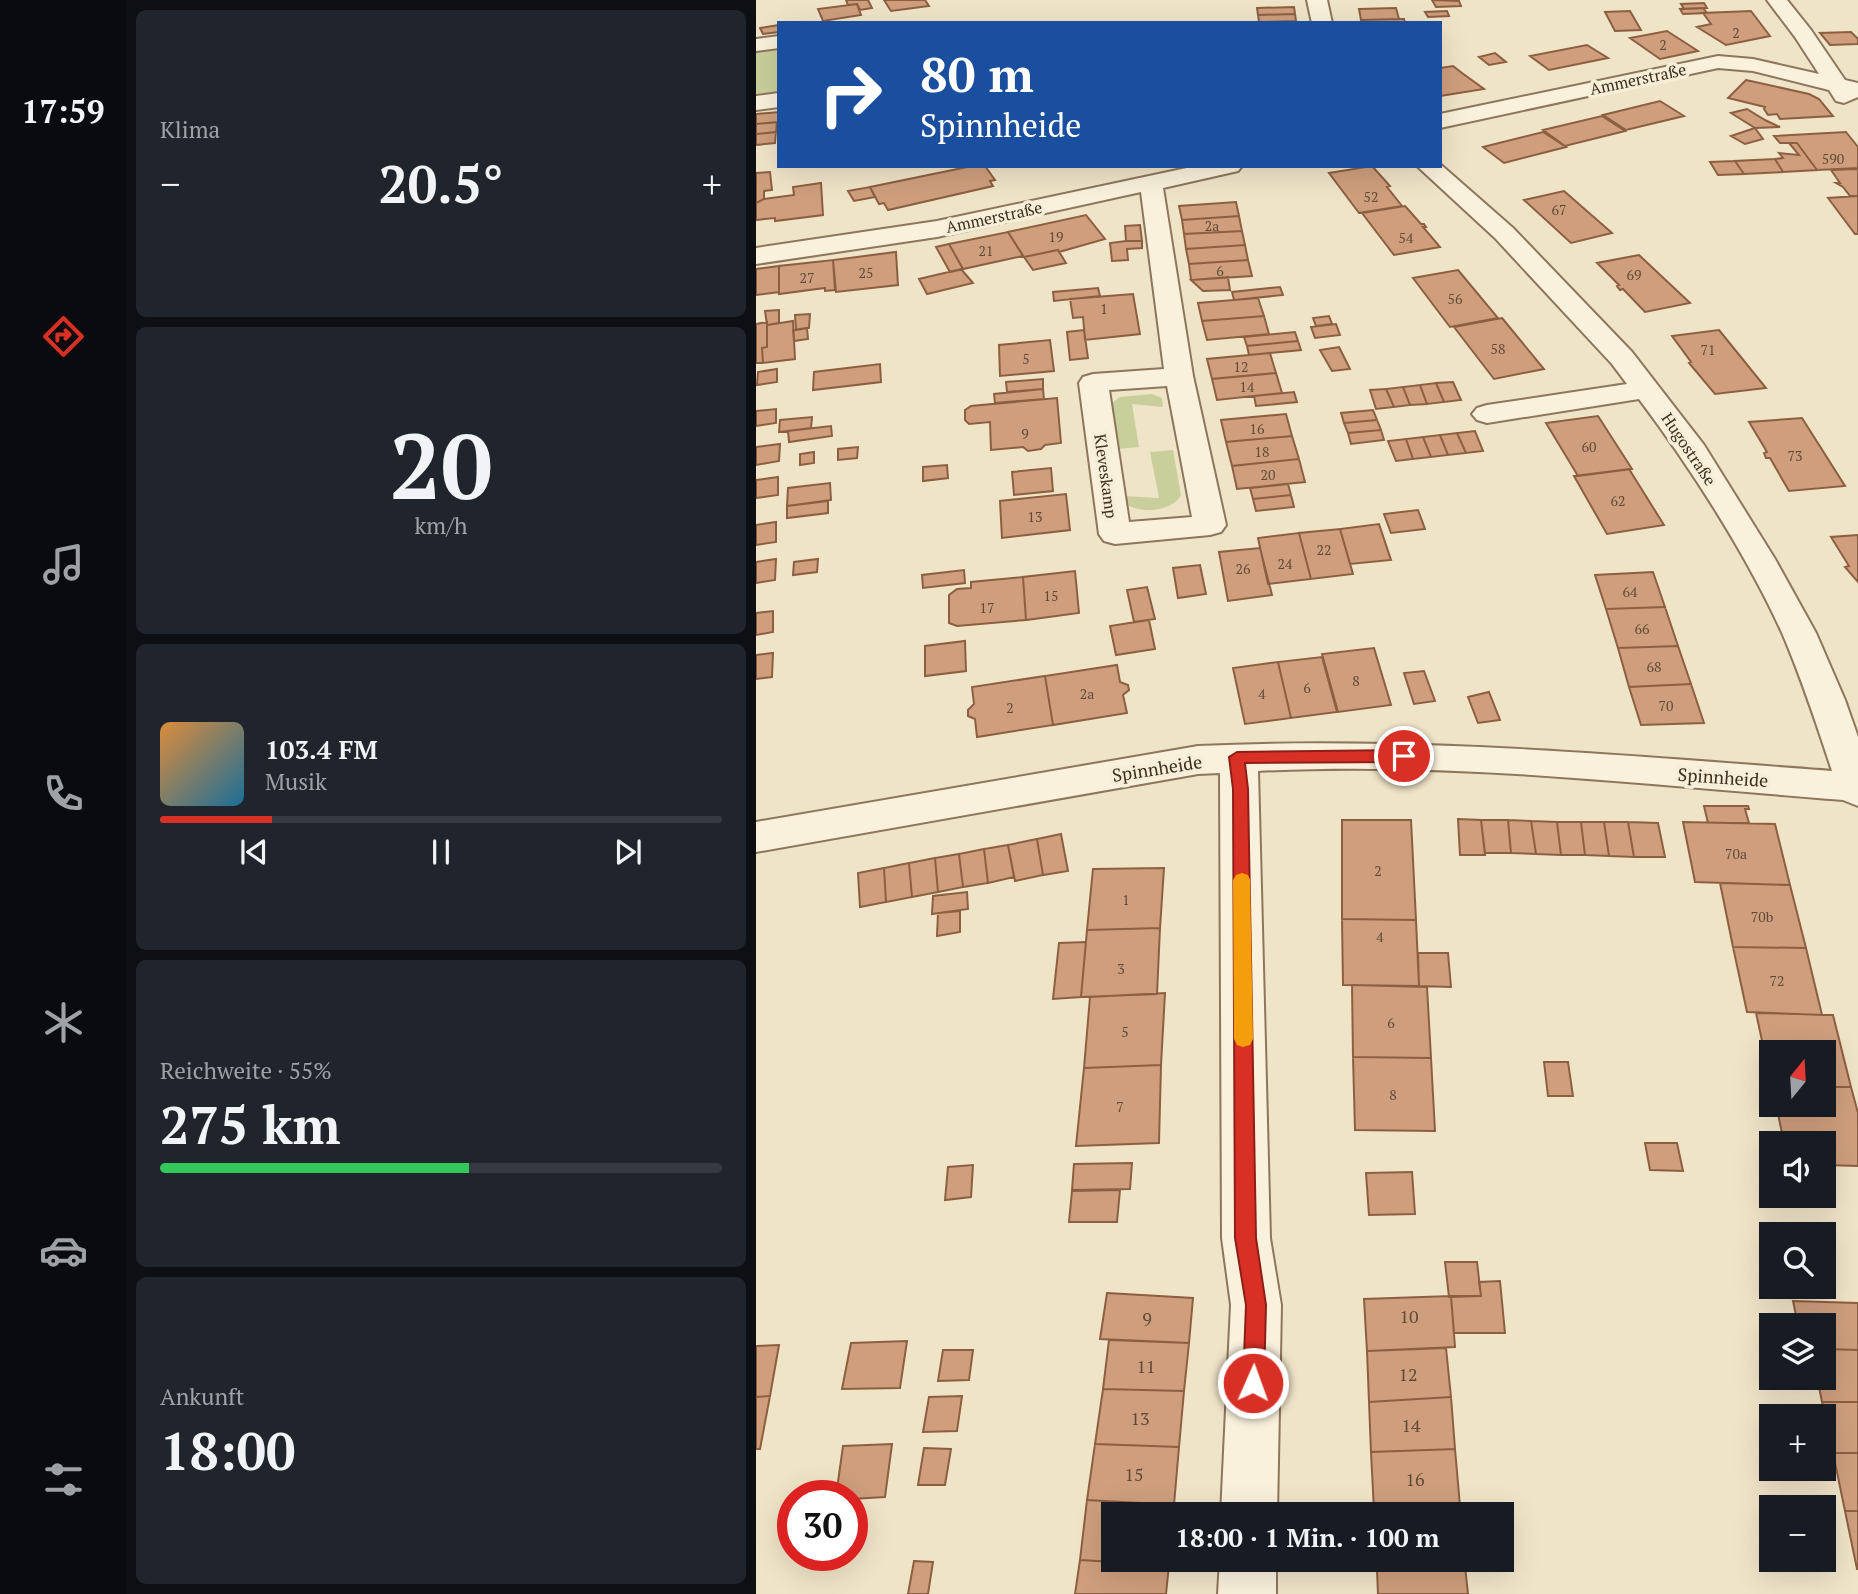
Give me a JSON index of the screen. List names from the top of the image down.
{
  "streets": {
    "street": [
      "Ammerstraße",
      "Hugostraße",
      "Kleveskamp",
      "Spinnheide"
    ]
  },
  "crossings": [
    ["Ammerstraße", "Kleveskamp"],
    ["Hugostraße", "Spinnheide"]
  ],
  "house_numbers": [
    "2",
    "2",
    "590",
    "52",
    "67",
    "2a",
    "19",
    "54",
    "21",
    "6",
    "25",
    "69",
    "27",
    "56",
    "1",
    "58",
    "71",
    "5",
    "12",
    "14",
    "16",
    "9",
    "60",
    "18",
    "73",
    "20",
    "62",
    "13",
    "22",
    "24",
    "26",
    "64",
    "15",
    "17",
    "66",
    "68",
    "8",
    "6",
    "2a",
    "4",
    "70",
    "2",
    "70a",
    "2",
    "1",
    "70b",
    "4",
    "3",
    "72",
    "6",
    "5",
    "8",
    "7",
    "10",
    "9",
    "11",
    "12",
    "13",
    "14",
    "15",
    "16"
  ],
  "north": "top",
  "page": {
    "tabs": "17:59",
    "tile": [
      "Klima",
      ["20", "km/h"],
      ["Reichweite · 55%", "275 km"],
      ["Ankunft", "18:00"]
    ],
    "turn": ["80 m", "Spinnheide"],
    "heat": ["−", "20.5°", "+"],
    "song": ["103.4 FM", "Musik"],
    "map_buttons": ["+", "−"],
    "limit": "30",
    "trip": "18:00 · 1 Min. · 100 m"
  }
}
